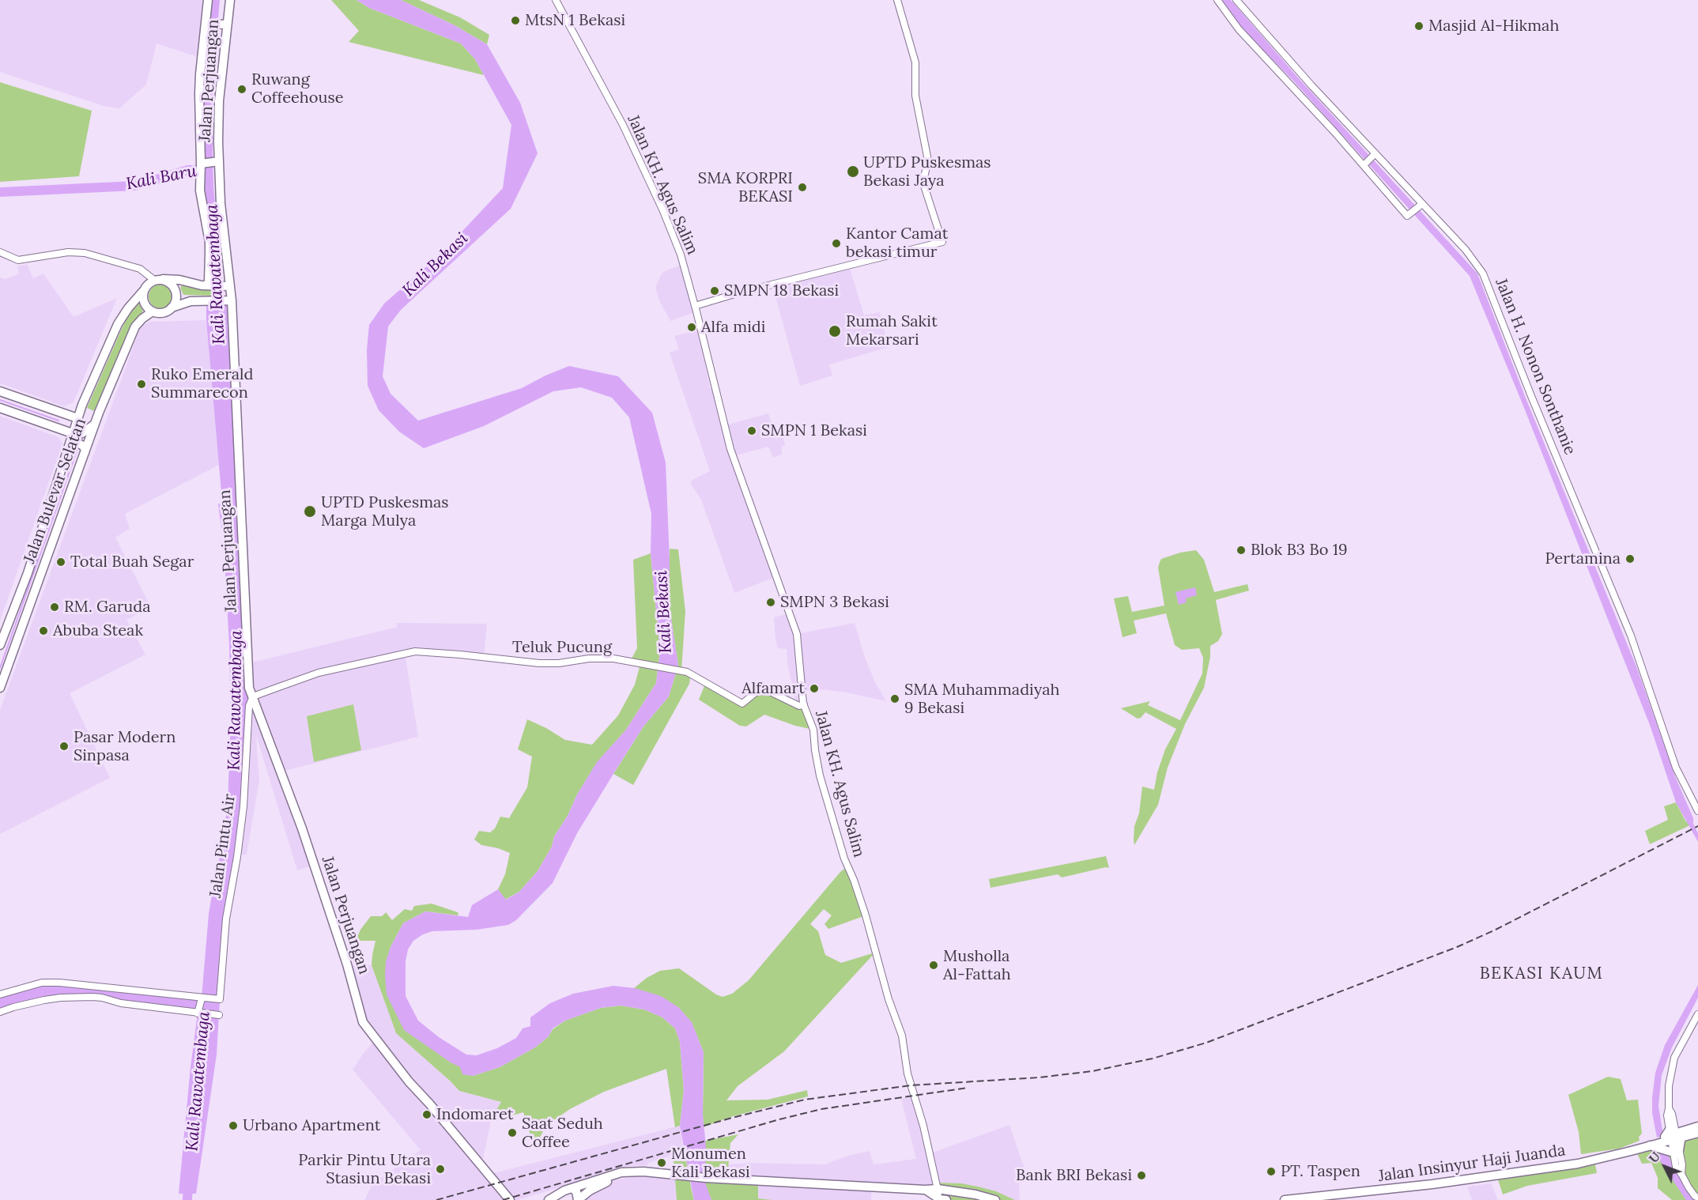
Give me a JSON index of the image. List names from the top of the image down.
{
  "streets": {
    "main road": ["Jalan Perjuangan", "Jalan Bulevar Selatan", "Jalan Insinyur Haji Juanda"],
    "street": [
      "Jalan KH. Agus Salim",
      "Jalan H. Nonon Sonthanie",
      "Teluk Pucung",
      "Jalan Pintu Air"
    ]
  },
  "crossings": [
    ["Jalan Perjuangan", "Teluk Pucung"],
    ["Jalan Perjuangan", "Jalan Pintu Air"],
    ["Jalan KH. Agus Salim", "Teluk Pucung"],
    ["Teluk Pucung", "Jalan Pintu Air"]
  ],
  "districts": ["BEKASI KAUM"],
  "water": ["Kali Baru", "Kali Bekasi", "Kali Rawatembaga"],
  "places": [
    "MtsN 1 Bekasi",
    "Masjid Al-Hikmah",
    "Ruwang Coffeehouse",
    "UPTD Puskesmas Bekasi Jaya",
    "SMA KORPRI BEKASI",
    "Kantor Camat bekasi timur",
    "SMPN 18 Bekasi",
    "Alfa midi",
    "Rumah Sakit Mekarsari",
    "Ruko Emerald Summarecon",
    "SMPN 1 Bekasi",
    "UPTD Puskesmas Marga Mulya",
    "Blok B3 Bo 19",
    "Pertamina",
    "Total Buah Segar",
    "SMPN 3 Bekasi",
    "RM. Garuda",
    "Abuba Steak",
    "Alfamart",
    "SMA Muhammadiyah 9 Bekasi",
    "Pasar Modern Sinpasa",
    "Musholla Al-Fattah",
    "Indomaret",
    "Urbano Apartment",
    "Saat Seduh Coffee",
    "Monumen Kali Bekasi",
    "Parkir Pintu Utara Stasiun Bekasi",
    "PT. Taspen",
    "Bank BRI Bekasi"
  ],
  "north": "top left"
}
